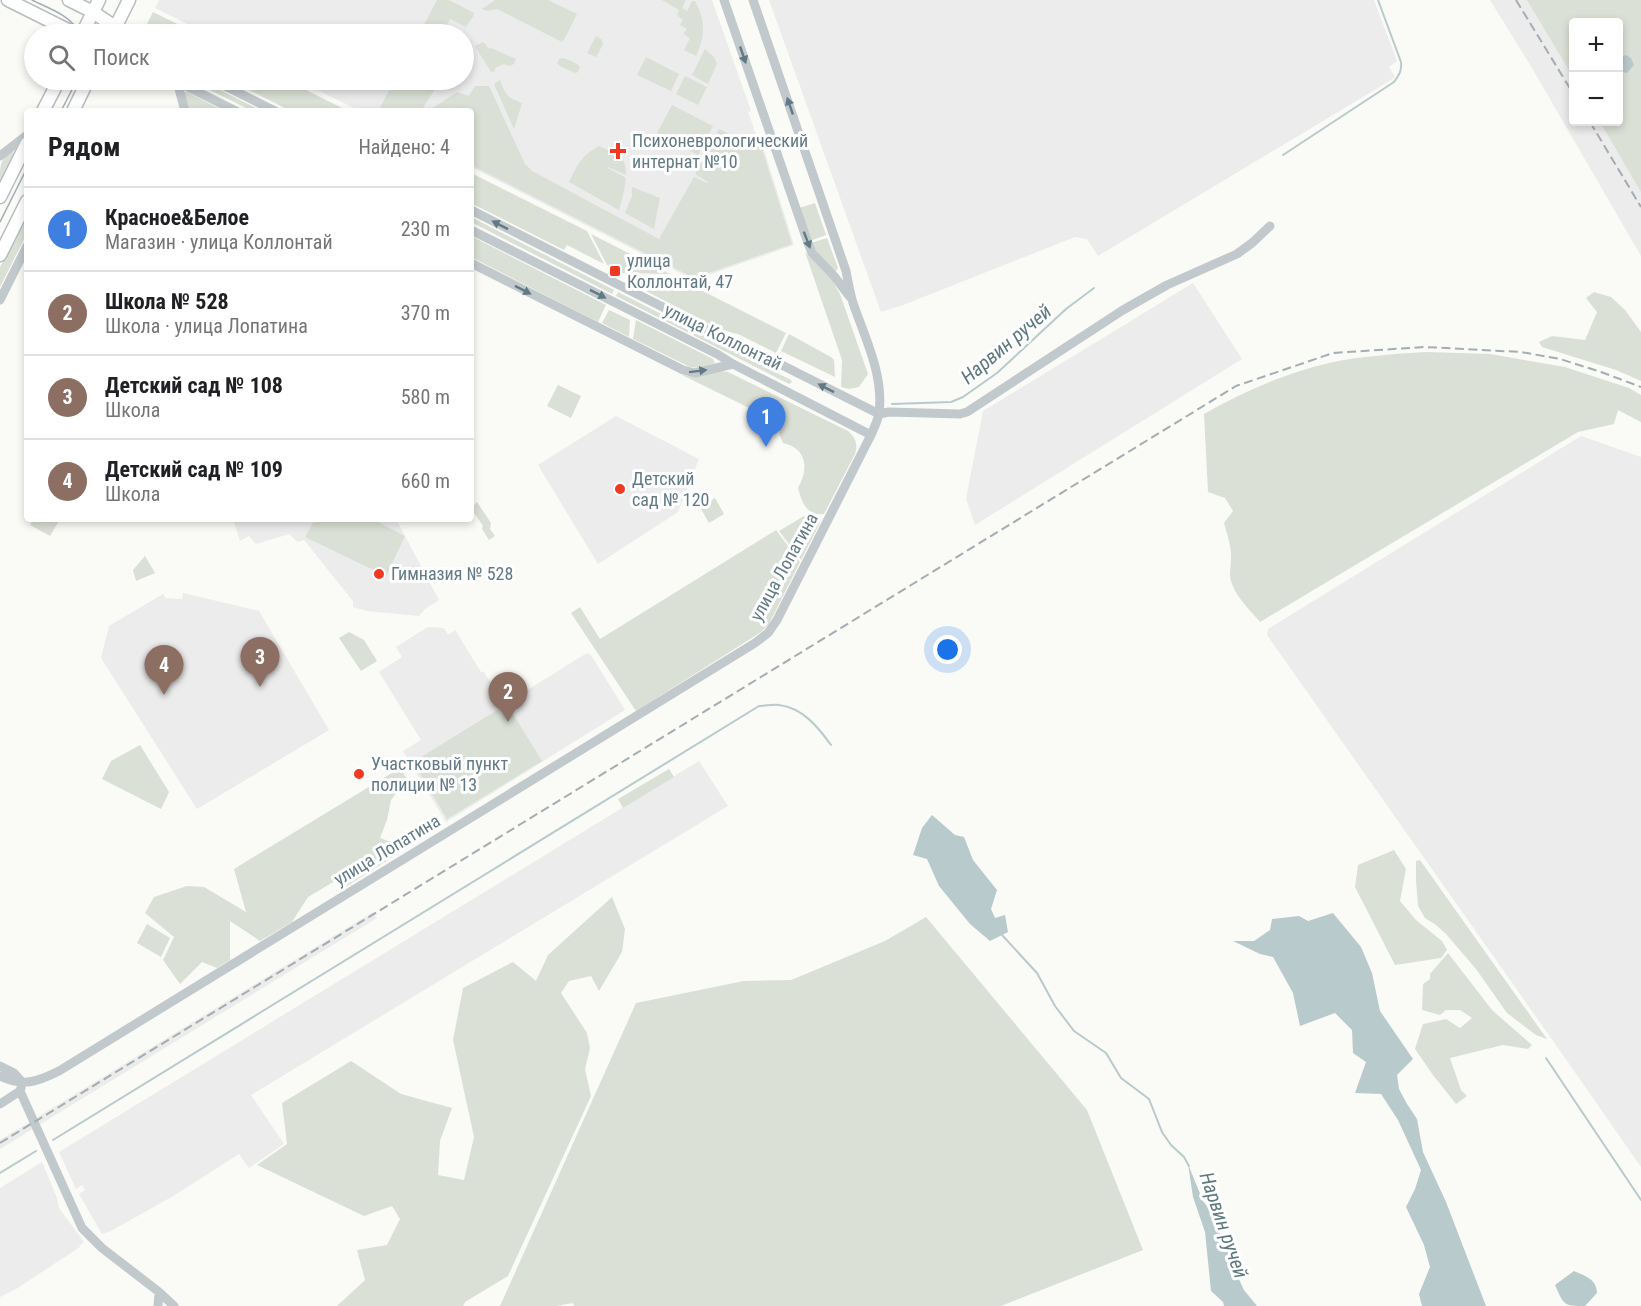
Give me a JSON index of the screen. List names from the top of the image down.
{
  "streets": {
    "street": ["улица Коллонтай", "улица Лопатина"]
  },
  "crossings": [
    ["улица Коллонтай", "улица Лопатина"]
  ],
  "water": ["Нарвин ручей"],
  "places": {
    "health": ["Психоневрологический интернат №10"],
    "transit": ["улица Коллонтай, 47"],
    "other": ["Детский сад № 120", "Гимназия № 528", "Участковый пункт полиции № 13"]
  },
  "page": {
    "map_buttons": ["+", "−"],
    "search": "Поиск",
    "heading": ["Рядом", "Найдено: 4"],
    "list": [
      {
        "mark": "1",
        "name": "Красное&Белое",
        "note": "Магазин · улица Коллонтай",
        "value": "230 m"
      },
      {
        "mark": "2",
        "name": "Школа № 528",
        "note": "Школа · улица Лопатина",
        "value": "370 m"
      },
      {
        "mark": "3",
        "name": "Детский сад № 108",
        "note": "Школа",
        "value": "580 m"
      },
      {
        "mark": "4",
        "name": "Детский сад № 109",
        "note": "Школа",
        "value": "660 m"
      }
    ],
    "pins": [
      "1",
      "3",
      "4",
      "2"
    ]
  }
}
